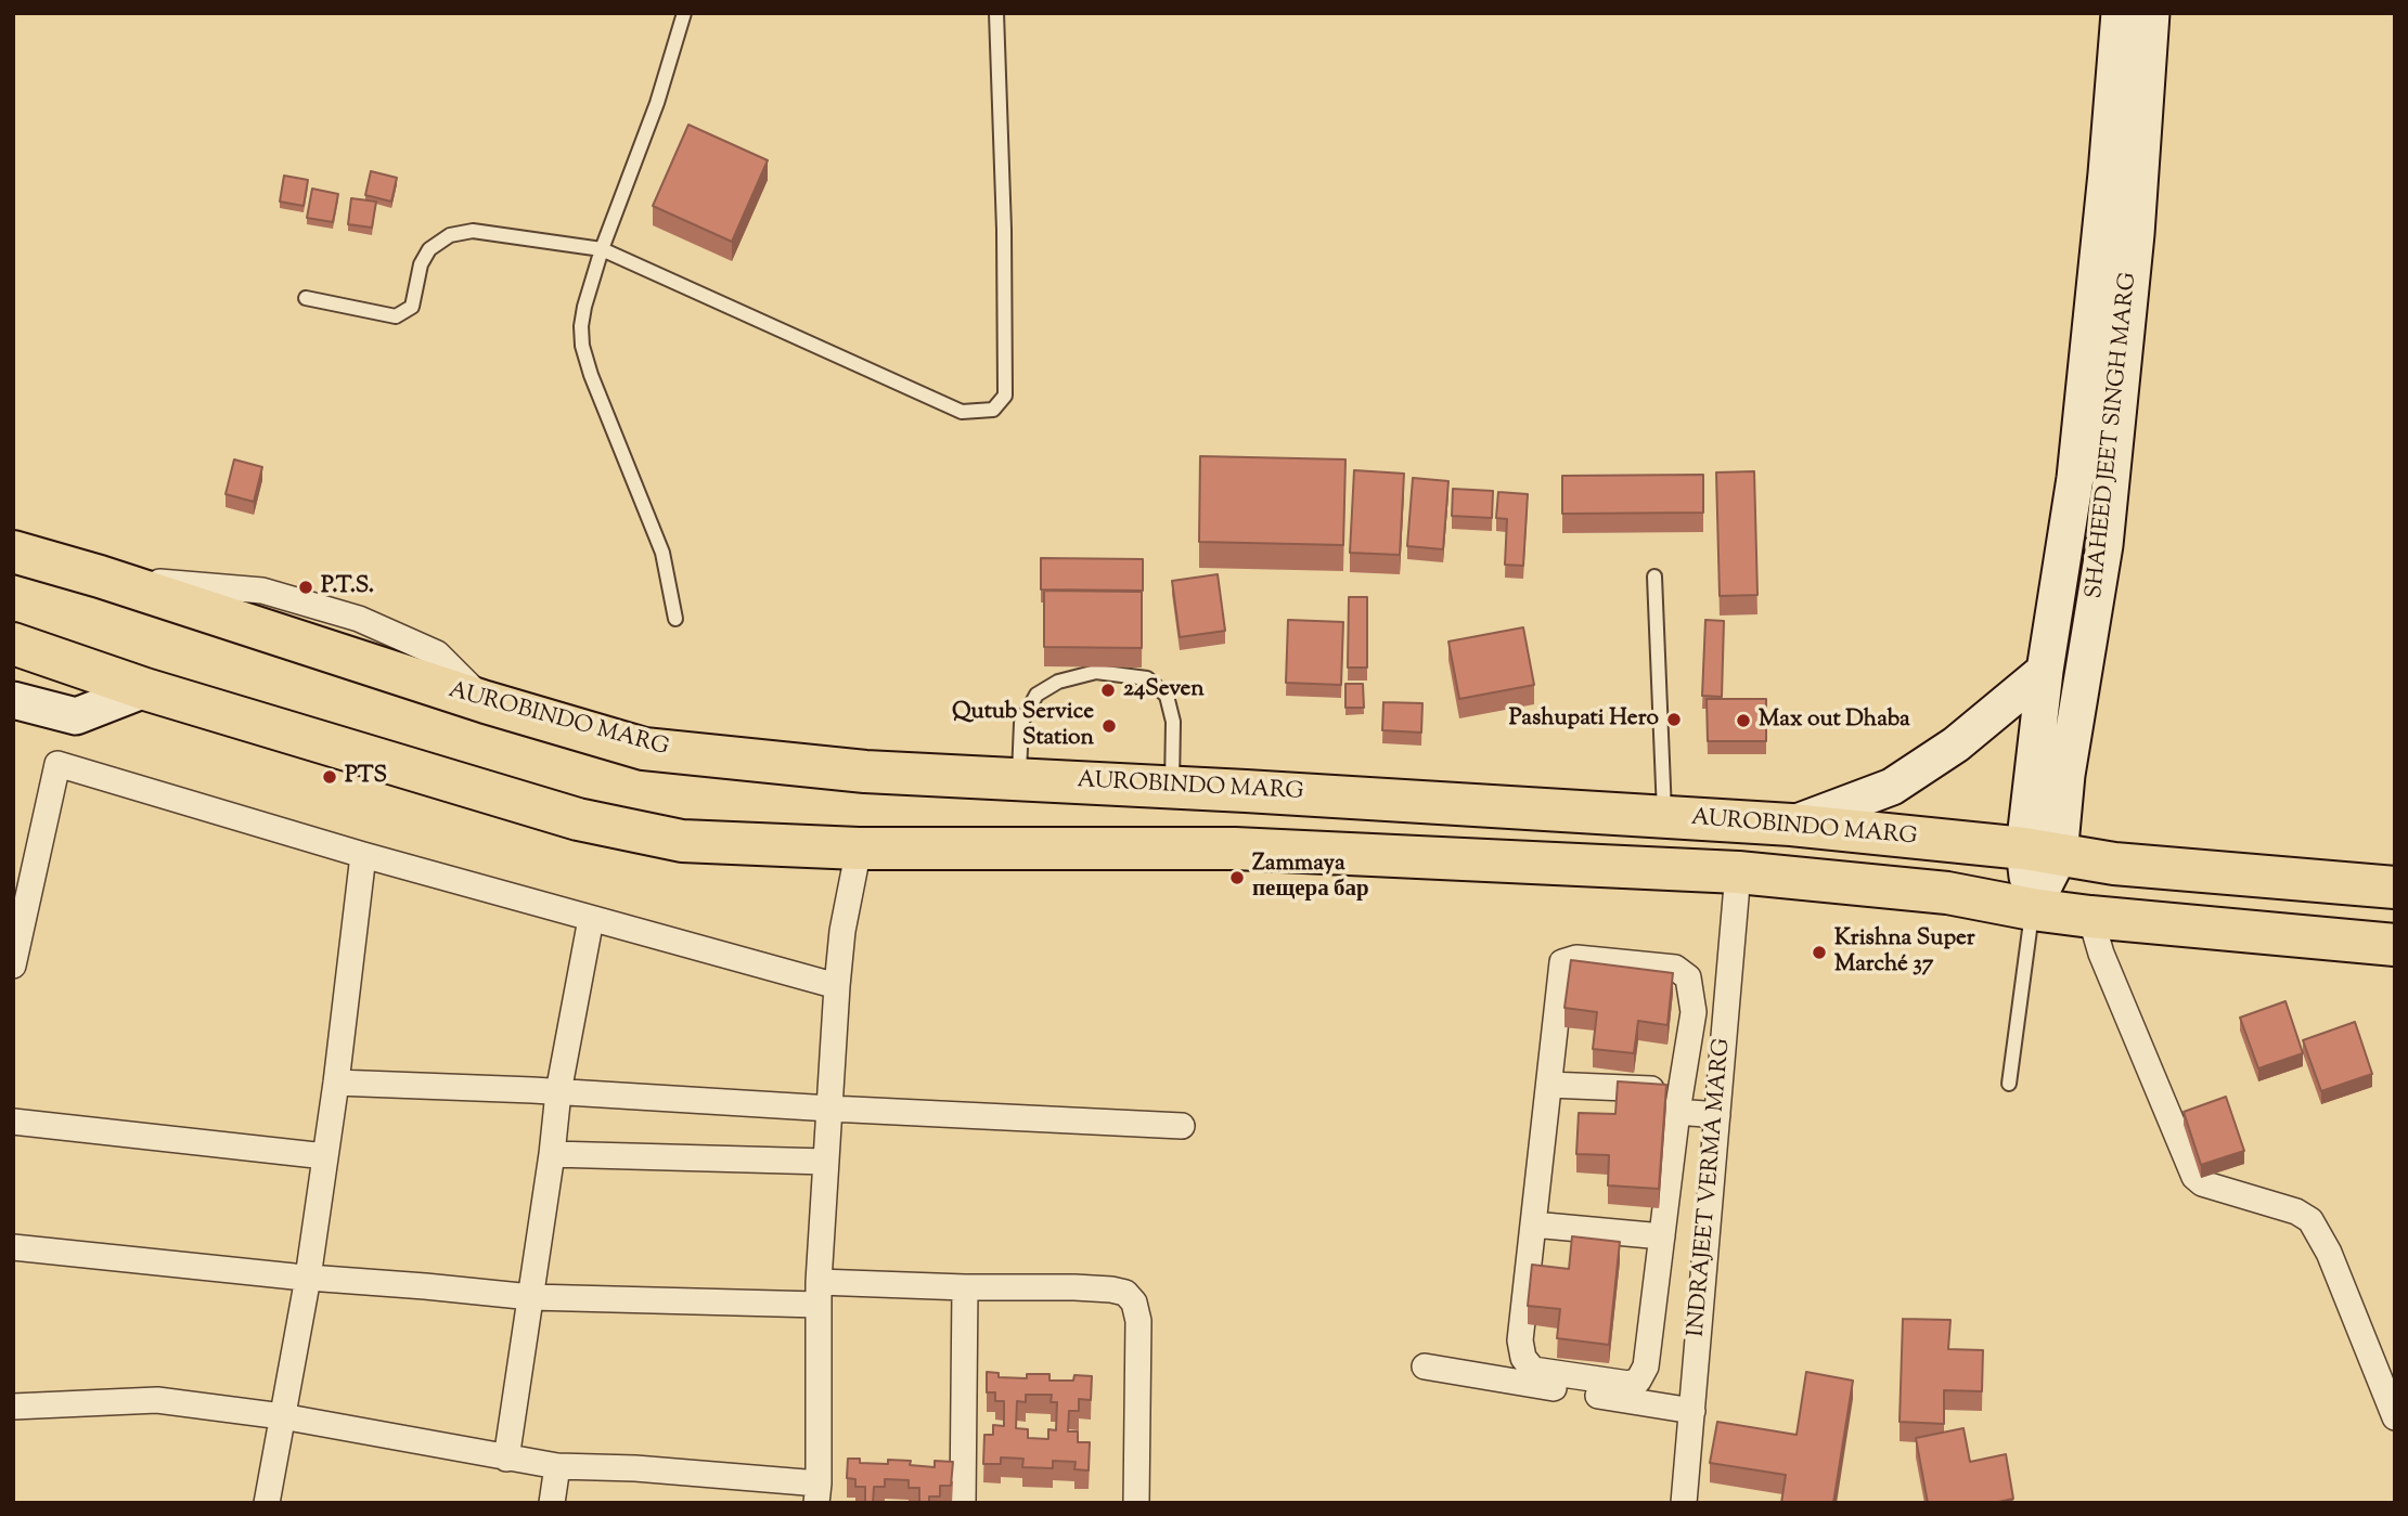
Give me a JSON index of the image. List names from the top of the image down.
{
  "streets": {
    "highway": ["AUROBINDO MARG"],
    "main road": ["SHAHEED JEET SINGH MARG"],
    "street": ["INDRAJEET VERMA MARG"]
  },
  "crossings": [
    ["SHAHEED JEET SINGH MARG", "AUROBINDO MARG"]
  ],
  "places": [
    "P.T.S.",
    "24Seven",
    "Pashupati Hero",
    "Max out Dhaba",
    "Qutub Service Station",
    "PTS",
    "Zammaya пещера бар",
    "Krishna Super Marché 37"
  ]
}
